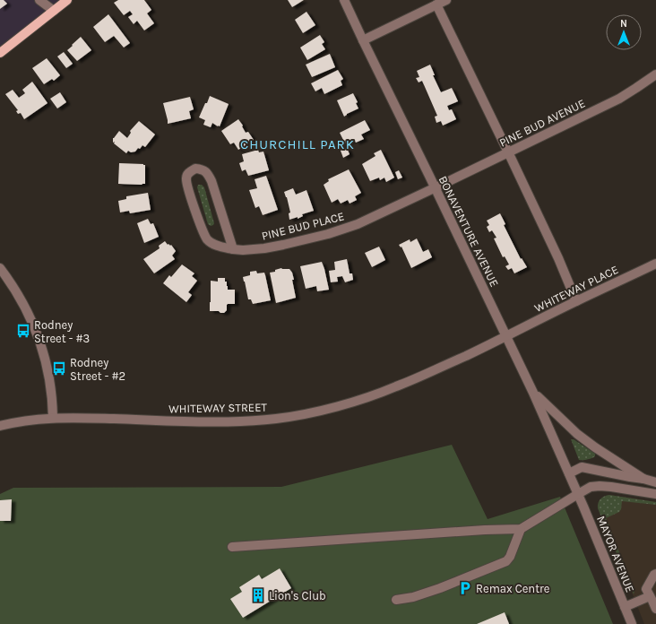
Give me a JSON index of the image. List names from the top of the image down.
{
  "streets": {
    "street": [
      "PINE BUD AVENUE",
      "PINE BUD PLACE",
      "BONAVENTURE AVENUE",
      "WHITEWAY PLACE",
      "WHITEWAY STREET",
      "MAYOR AVENUE"
    ]
  },
  "crossings": [
    ["PINE BUD AVENUE", "PINE BUD PLACE"],
    ["PINE BUD AVENUE", "BONAVENTURE AVENUE"],
    ["PINE BUD PLACE", "BONAVENTURE AVENUE"],
    ["BONAVENTURE AVENUE", "WHITEWAY PLACE"],
    ["BONAVENTURE AVENUE", "WHITEWAY STREET"],
    ["BONAVENTURE AVENUE", "MAYOR AVENUE"],
    ["WHITEWAY PLACE", "WHITEWAY STREET"]
  ],
  "districts": ["CHURCHILL PARK"],
  "places": {
    "bus stop": ["Rodney Street - #3", "Rodney Street - #2"],
    "parking": ["Remax Centre"],
    "building": ["Lion's Club"]
  },
  "north": "top"
}
